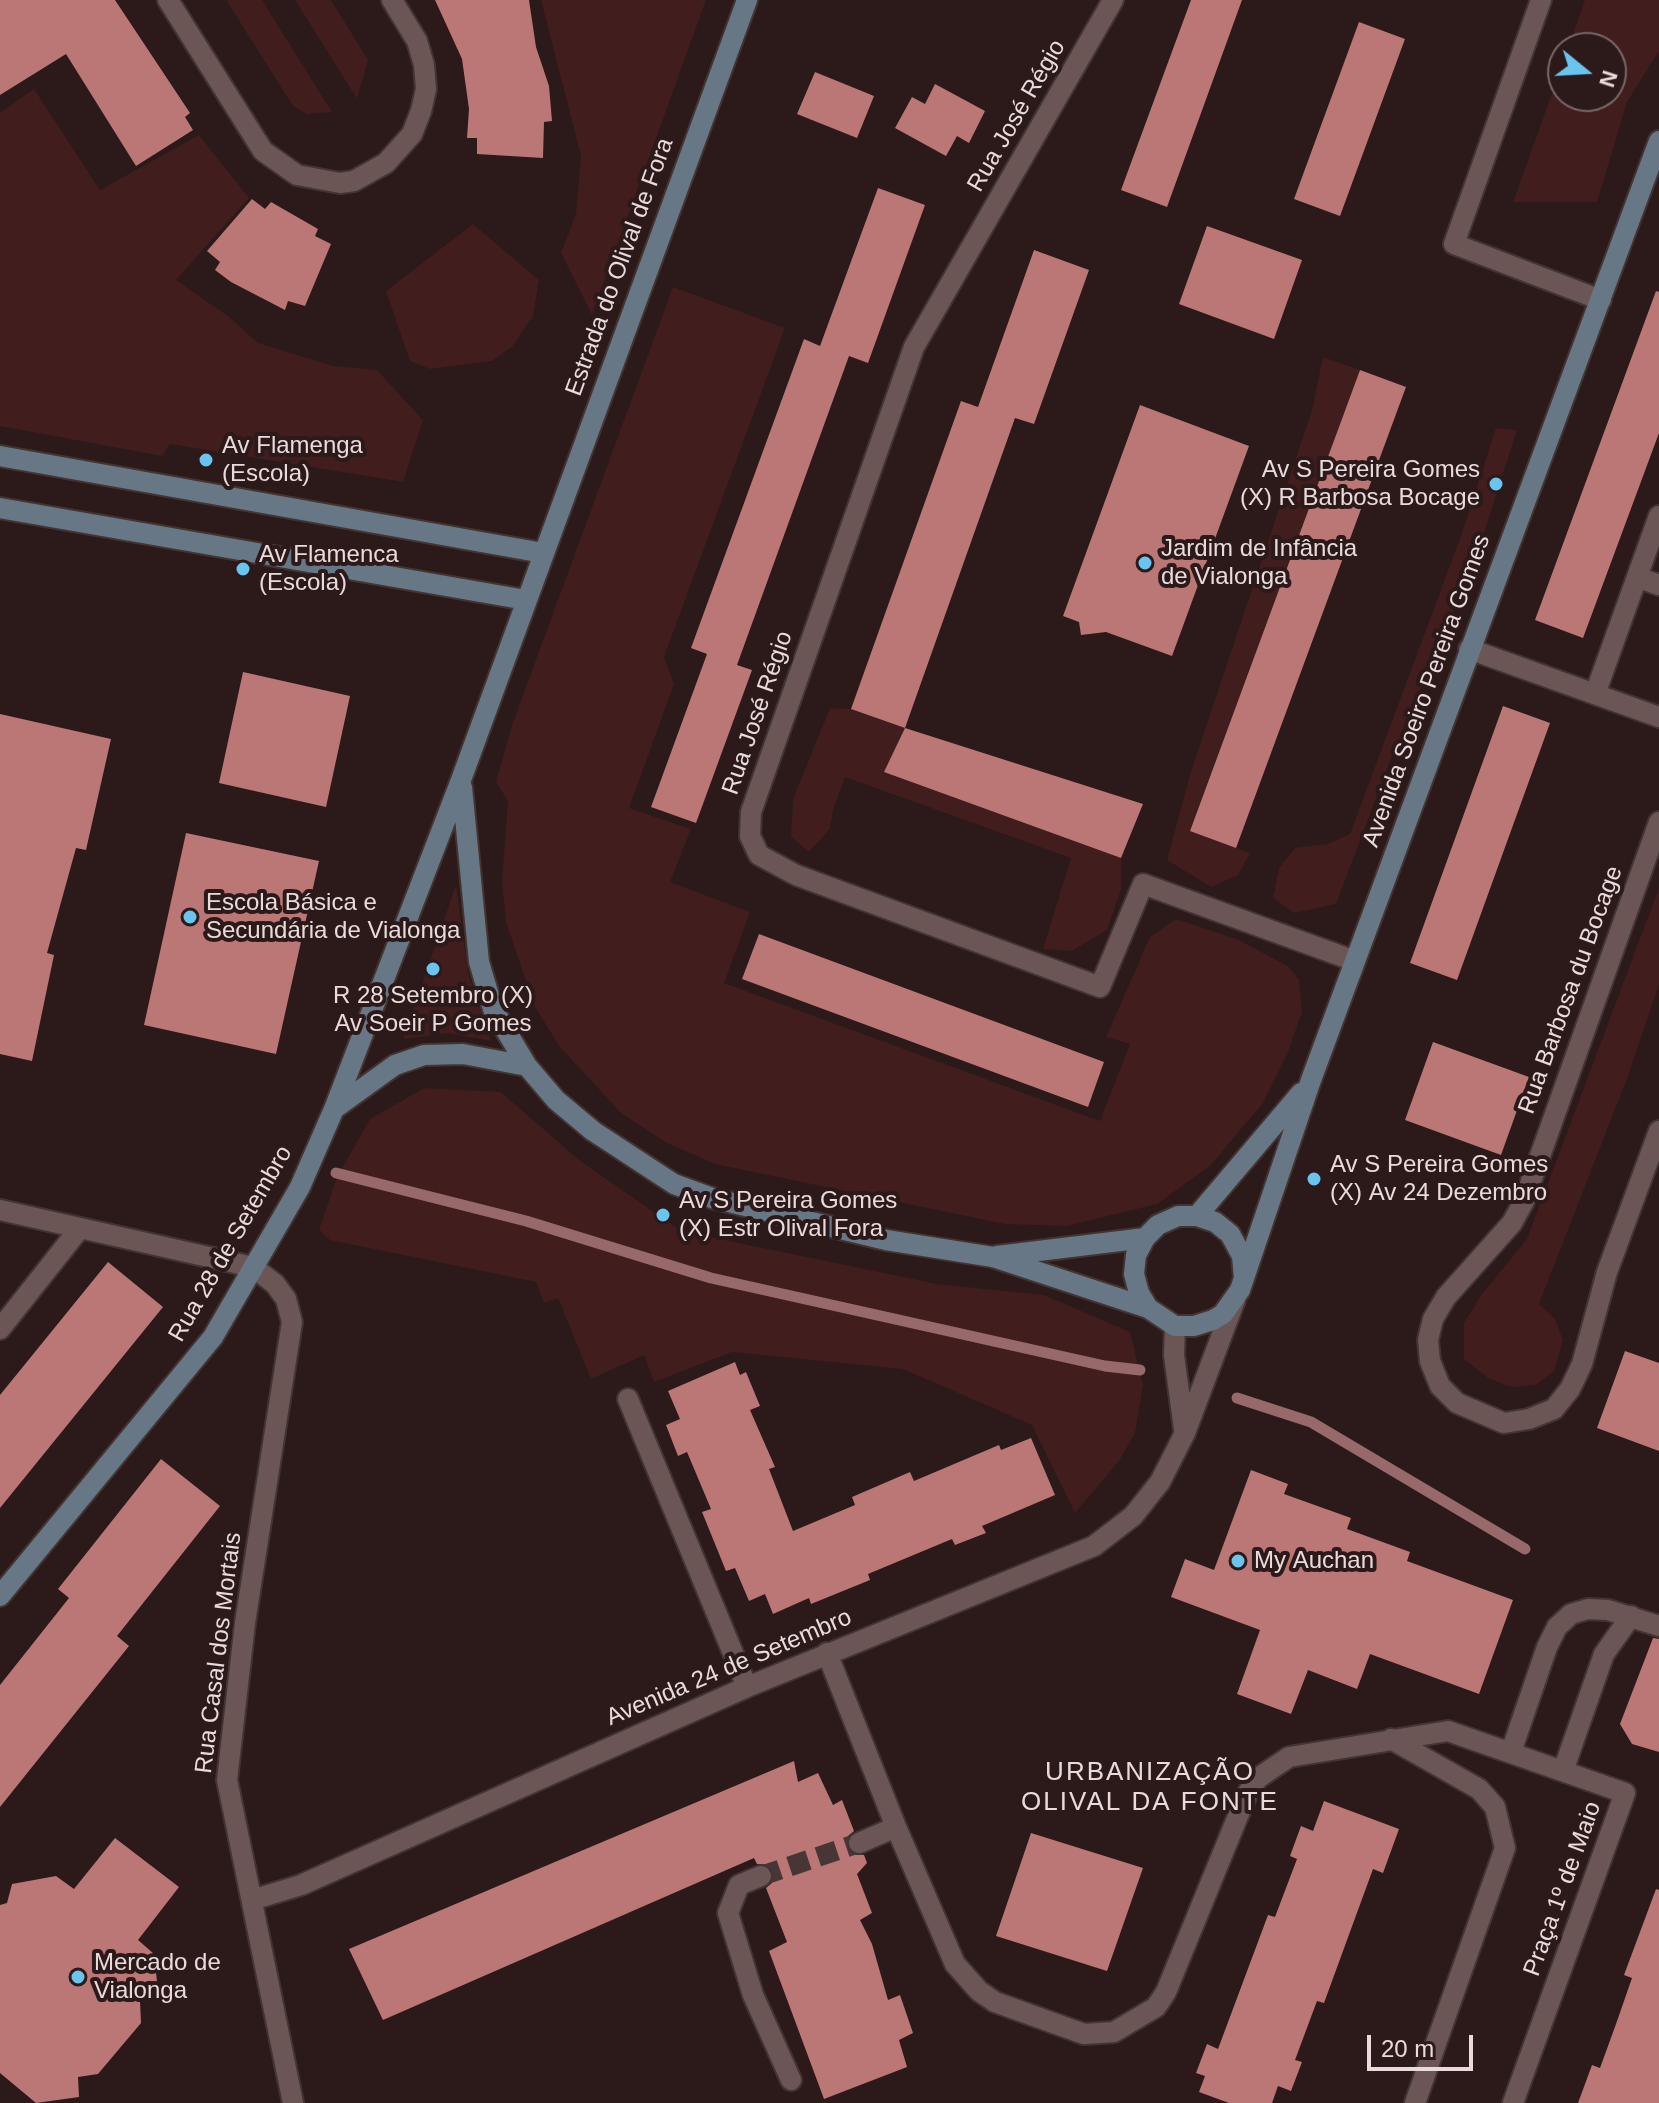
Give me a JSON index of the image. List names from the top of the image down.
{
  "streets": {
    "street": [
      "Rua José Régio",
      "Estrada do Olival de Fora",
      "Avenida Soeiro Pereira Gomes",
      "Rua Barbosa du Bocage",
      "Rua 28 de Setembro",
      "Rua Casal dos Mortais",
      "Avenida 24 de Setembro",
      "Praça 1º de Maio"
    ]
  },
  "crossings": [
    ["Rua José Régio", "Avenida Soeiro Pereira Gomes"],
    ["Estrada do Olival de Fora", "Rua 28 de Setembro"],
    ["Avenida Soeiro Pereira Gomes", "Avenida 24 de Setembro"],
    ["Rua 28 de Setembro", "Rua Casal dos Mortais"],
    ["Rua Casal dos Mortais", "Avenida 24 de Setembro"],
    ["Avenida 24 de Setembro", "Praça 1º de Maio"]
  ],
  "districts": ["URBANIZAÇÃO OLIVAL DA FONTE"],
  "places": [
    "Av Flamenga (Escola)",
    "Av S Pereira Gomes (X) R Barbosa Bocage",
    "Jardim de Infância de Vialonga",
    "Av Flamenca (Escola)",
    "Escola Básica e Secundária de Vialonga",
    "R 28 Setembro (X) Av Soeir P Gomes",
    "Av S Pereira Gomes (X) Av 24 Dezembro",
    "Av S Pereira Gomes (X) Estr Olival Fora",
    "My Auchan",
    "Mercado de Vialonga"
  ],
  "scale_bar": "20 m",
  "north": "right"
}
